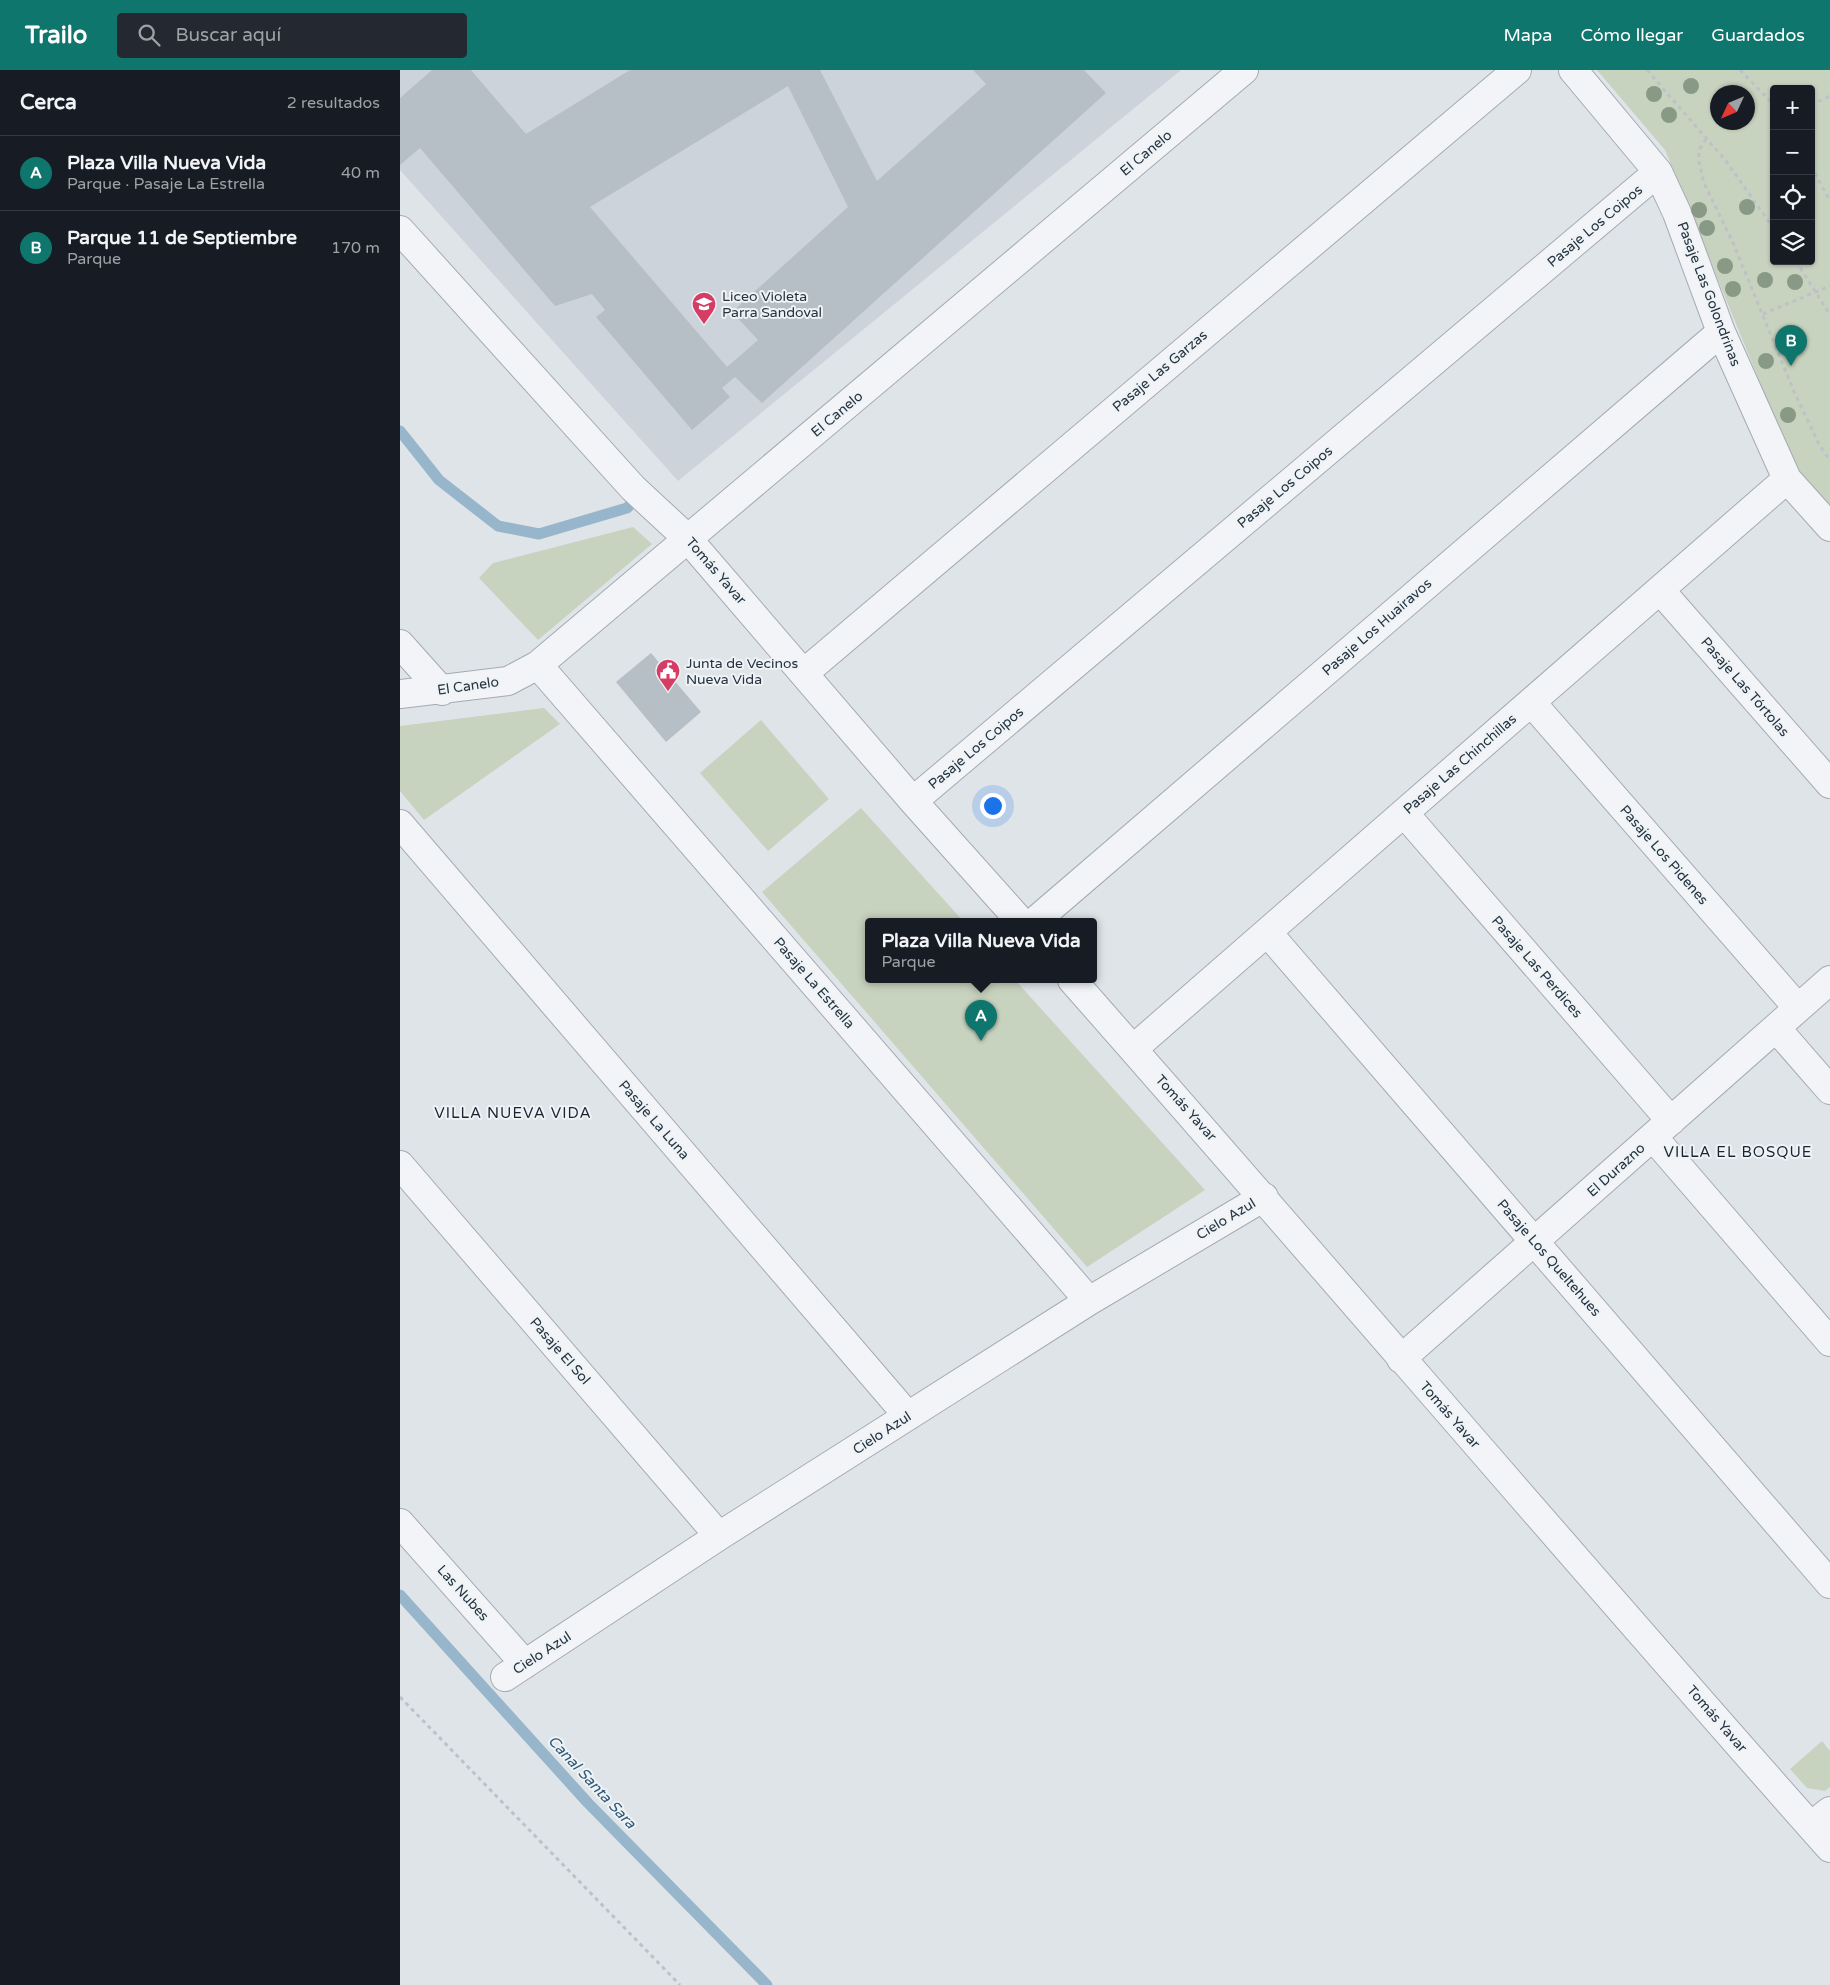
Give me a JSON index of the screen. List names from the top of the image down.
{
  "streets": {
    "street": [
      "El Canelo",
      "Pasaje Los Coipos",
      "Pasaje Las Golondrinas",
      "Pasaje Las Garzas",
      "Tomás Yavar",
      "Pasaje Los Huairavos",
      "Pasaje Las Tórtolas",
      "Pasaje Las Chinchillas",
      "Pasaje Los Pidenes",
      "Pasaje Las Perdices",
      "Pasaje La Estrella",
      "Pasaje La Luna",
      "El Durazno",
      "Cielo Azul",
      "Pasaje Los Queltehues",
      "Pasaje El Sol",
      "Las Nubes"
    ]
  },
  "crossings": [
    ["El Canelo", "Tomás Yavar"],
    ["El Canelo", "Pasaje La Estrella"],
    ["Pasaje Los Coipos", "Pasaje Las Golondrinas"],
    ["Pasaje Los Coipos", "Tomás Yavar"],
    ["Pasaje Las Golondrinas", "Pasaje Los Huairavos"],
    ["Pasaje Las Golondrinas", "Pasaje Las Chinchillas"],
    ["Pasaje Las Garzas", "Tomás Yavar"],
    ["Tomás Yavar", "Pasaje Las Chinchillas"],
    ["Tomás Yavar", "El Durazno"],
    ["Tomás Yavar", "Cielo Azul"],
    ["Pasaje Las Tórtolas", "Pasaje Las Chinchillas"],
    ["Pasaje Las Chinchillas", "Pasaje Los Pidenes"],
    ["Pasaje Las Chinchillas", "Pasaje Las Perdices"],
    ["Pasaje Las Chinchillas", "Pasaje Los Queltehues"],
    ["Pasaje Los Pidenes", "El Durazno"],
    ["Pasaje Las Perdices", "El Durazno"],
    ["Pasaje La Estrella", "Cielo Azul"],
    ["Pasaje La Luna", "Cielo Azul"],
    ["El Durazno", "Pasaje Los Queltehues"],
    ["Cielo Azul", "Pasaje El Sol"],
    ["Cielo Azul", "Las Nubes"]
  ],
  "districts": ["VILLA NUEVA VIDA", "VILLA EL BOSQUE"],
  "water": ["Canal Santa Sara"],
  "places": {
    "school or university": ["Liceo Violeta Parra Sandoval"],
    "public building": ["Junta de Vecinos Nueva Vida"]
  },
  "north": "bottom left",
  "page": {
    "header": "Trailo",
    "search": "Buscar aquí",
    "nav": ["Mapa", "Cómo llegar", "Guardados"],
    "heading": ["Cerca", "2 resultados"],
    "map_buttons": ["+", "−"],
    "list": [
      {
        "mark": "A",
        "name": "Plaza Villa Nueva Vida",
        "note": "Parque · Pasaje La Estrella",
        "value": "40 m"
      },
      {
        "mark": "B",
        "name": "Parque 11 de Septiembre",
        "note": "Parque",
        "value": "170 m"
      }
    ],
    "pins": ["B", "A"],
    "popup": ["Plaza Villa Nueva Vida", "Parque"]
  }
}
